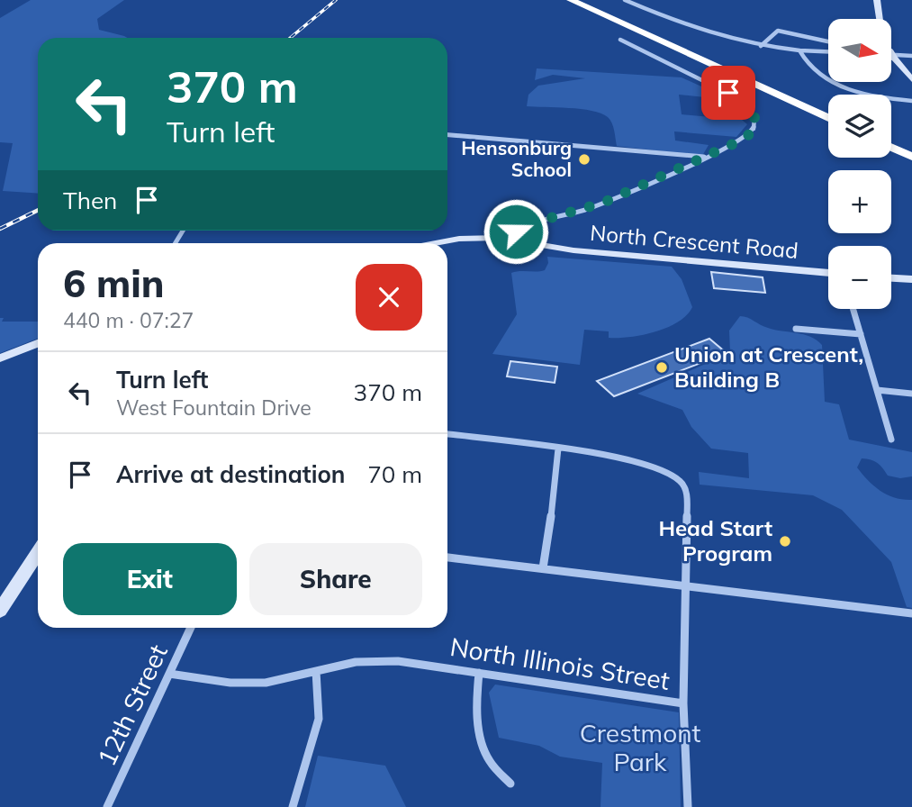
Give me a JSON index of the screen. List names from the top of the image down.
{
  "streets": {
    "street": ["North Crescent Road", "North Illinois Street", "12th Street"]
  },
  "crossings": [
    ["North Illinois Street", "12th Street"]
  ],
  "parks": ["Crestmont Park"],
  "places": ["Hensonburg School", "Union at Crescent, Building B", "Head Start Program"],
  "north": "right",
  "page": {
    "map_buttons": ["+", "−"],
    "turn": ["370 m", "Turn left"],
    "then": "Then",
    "heading": ["6 min", "440 m · 07:27"],
    "list": [
      {
        "name": "Turn left",
        "note": "West Fountain Drive",
        "value": "370 m"
      },
      {
        "name": "Arrive at destination",
        "value": "70 m"
      }
    ],
    "buttons": ["Exit", "Share"]
  }
}
